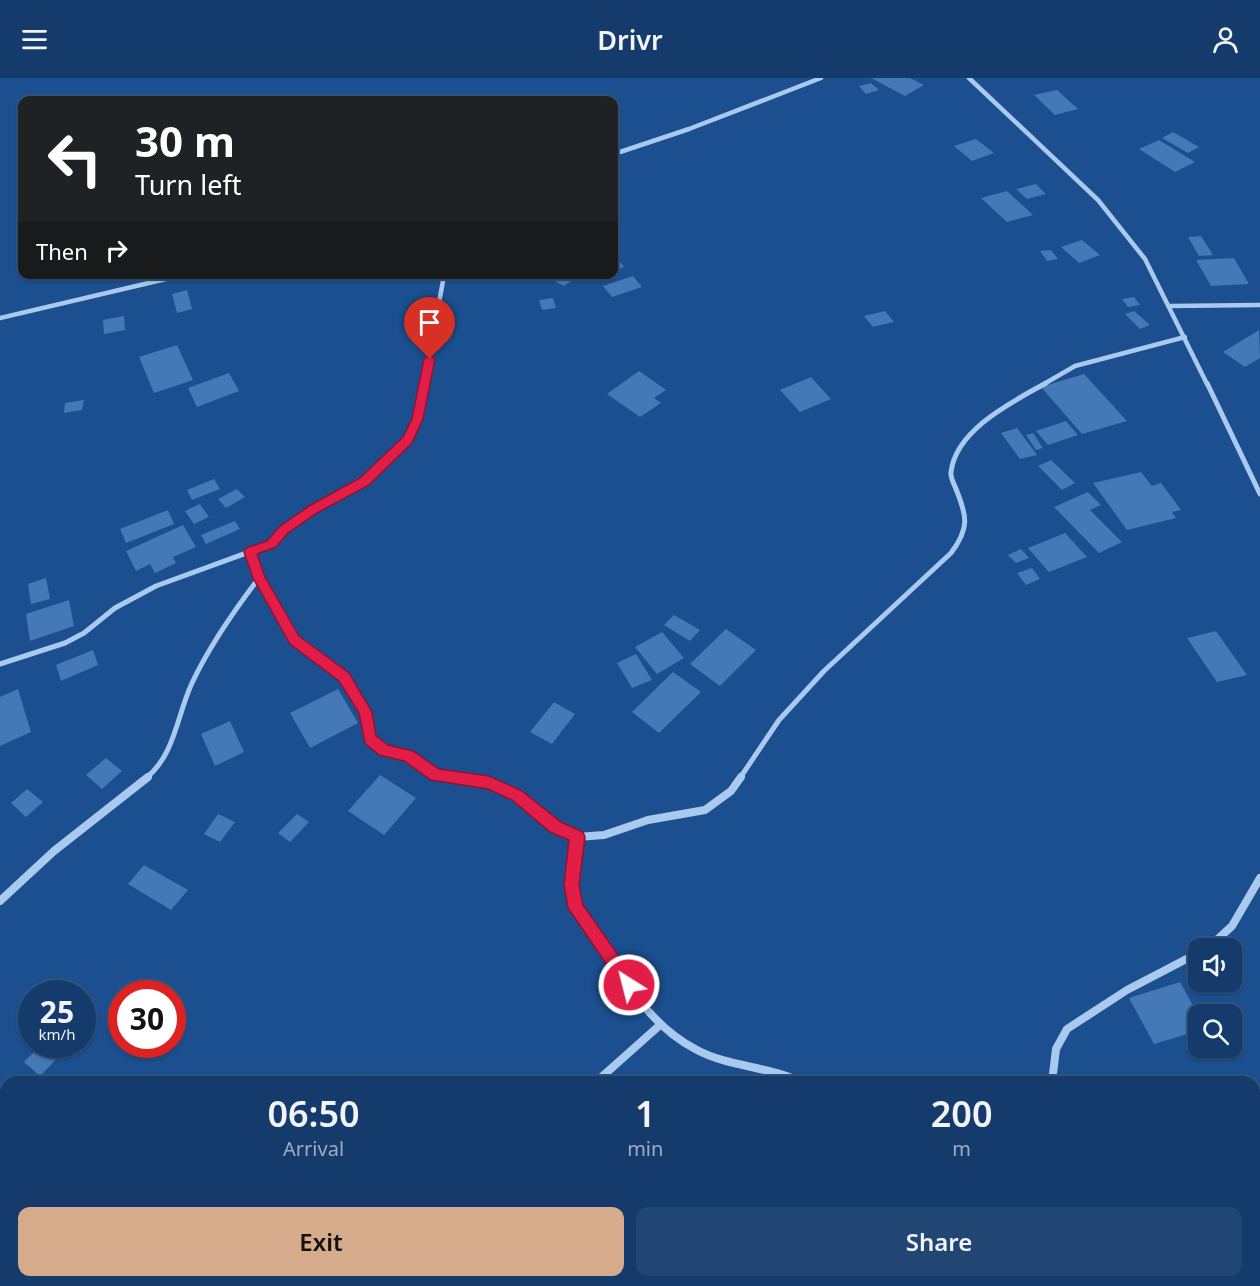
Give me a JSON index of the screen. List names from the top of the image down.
{
  "page": {
    "header": "Drivr",
    "turn": ["30 m", "Turn left"],
    "then": "Then",
    "speed": "25 km/h",
    "limit": "30",
    "eta": [
      "06:50",
      "Arrival",
      "1",
      "min",
      "200",
      "m"
    ],
    "buttons": ["Exit", "Share"]
  }
}
